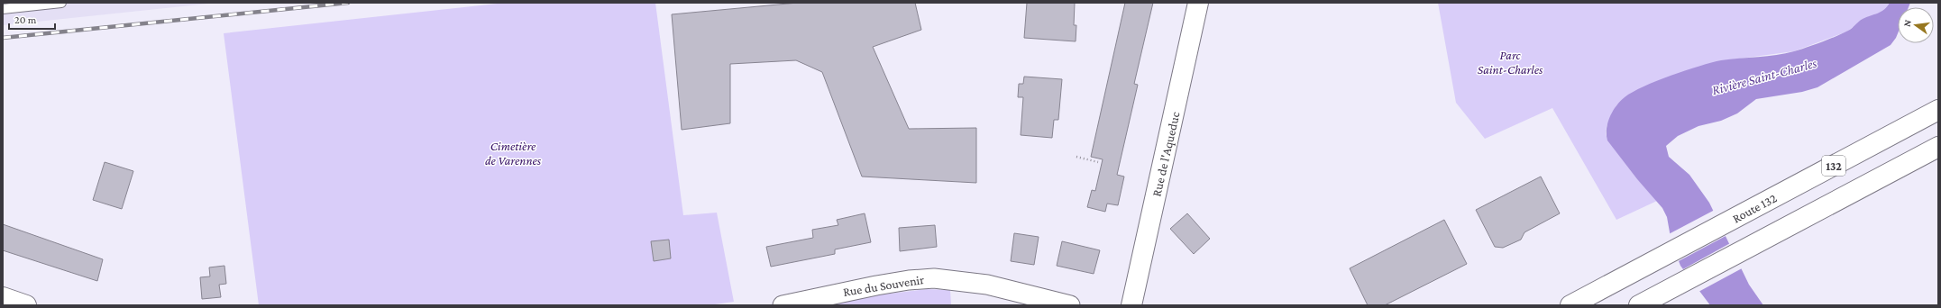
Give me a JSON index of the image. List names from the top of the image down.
{
  "streets": {
    "main road": ["Rue de l'Aqueduc", "132", "Route 132"],
    "street": ["Rue du Souvenir"]
  },
  "water": ["Rivière Saint-Charles"],
  "parks": ["Parc Saint-Charles", "Cimetière de Varennes"],
  "scale_bar": "20 m",
  "north": "left"
}
